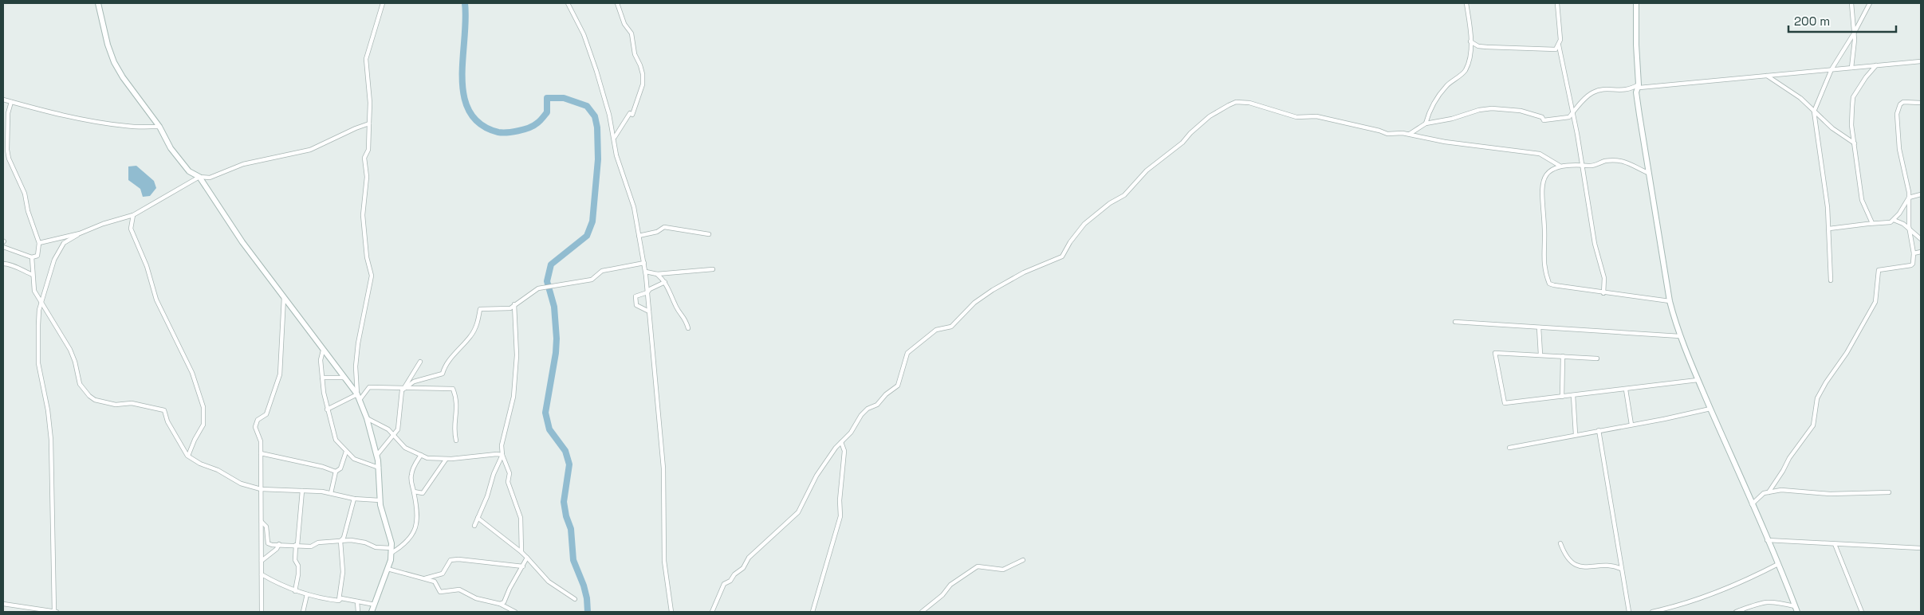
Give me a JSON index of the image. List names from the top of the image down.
{
  "scale_bar": "200 m"
}
